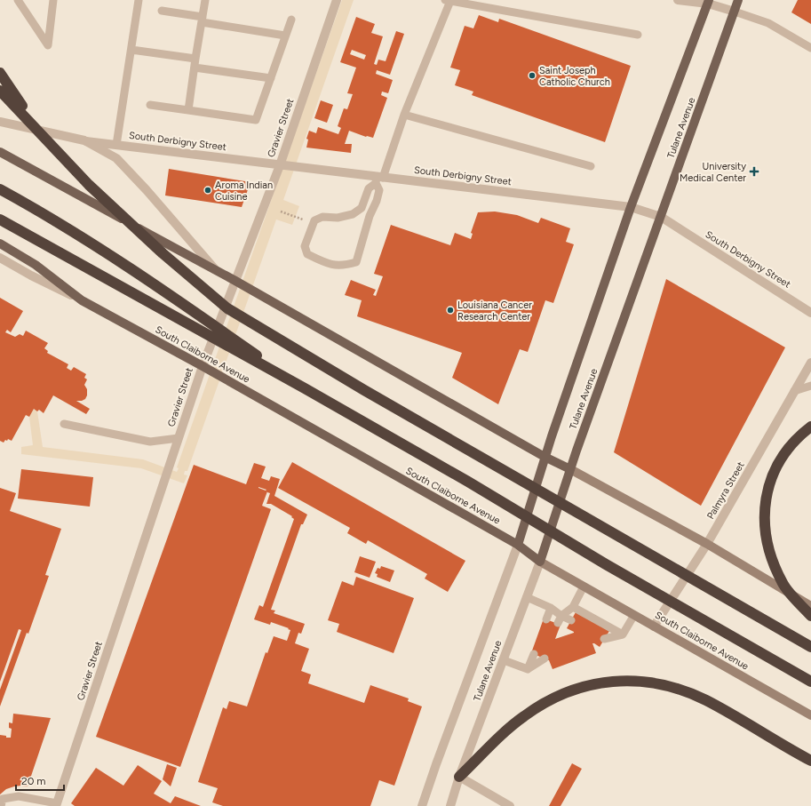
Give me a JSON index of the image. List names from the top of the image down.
{
  "streets": {
    "main road": ["Tulane Avenue", "South Claiborne Avenue"],
    "street": ["Gravier Street", "South Derbigny Street", "Palmyra Street"]
  },
  "crossings": [
    ["Gravier Street", "South Derbigny Street"],
    ["Gravier Street", "South Claiborne Avenue"],
    ["Tulane Avenue", "South Derbigny Street"],
    ["Tulane Avenue", "South Claiborne Avenue"],
    ["South Claiborne Avenue", "Palmyra Street"]
  ],
  "places": {
    "other": ["Saint Joseph Catholic Church", "Aroma Indian Cuisine", "Louisiana Cancer Research Center"],
    "health": ["University Medical Center"]
  },
  "scale_bar": "20 m"
}
